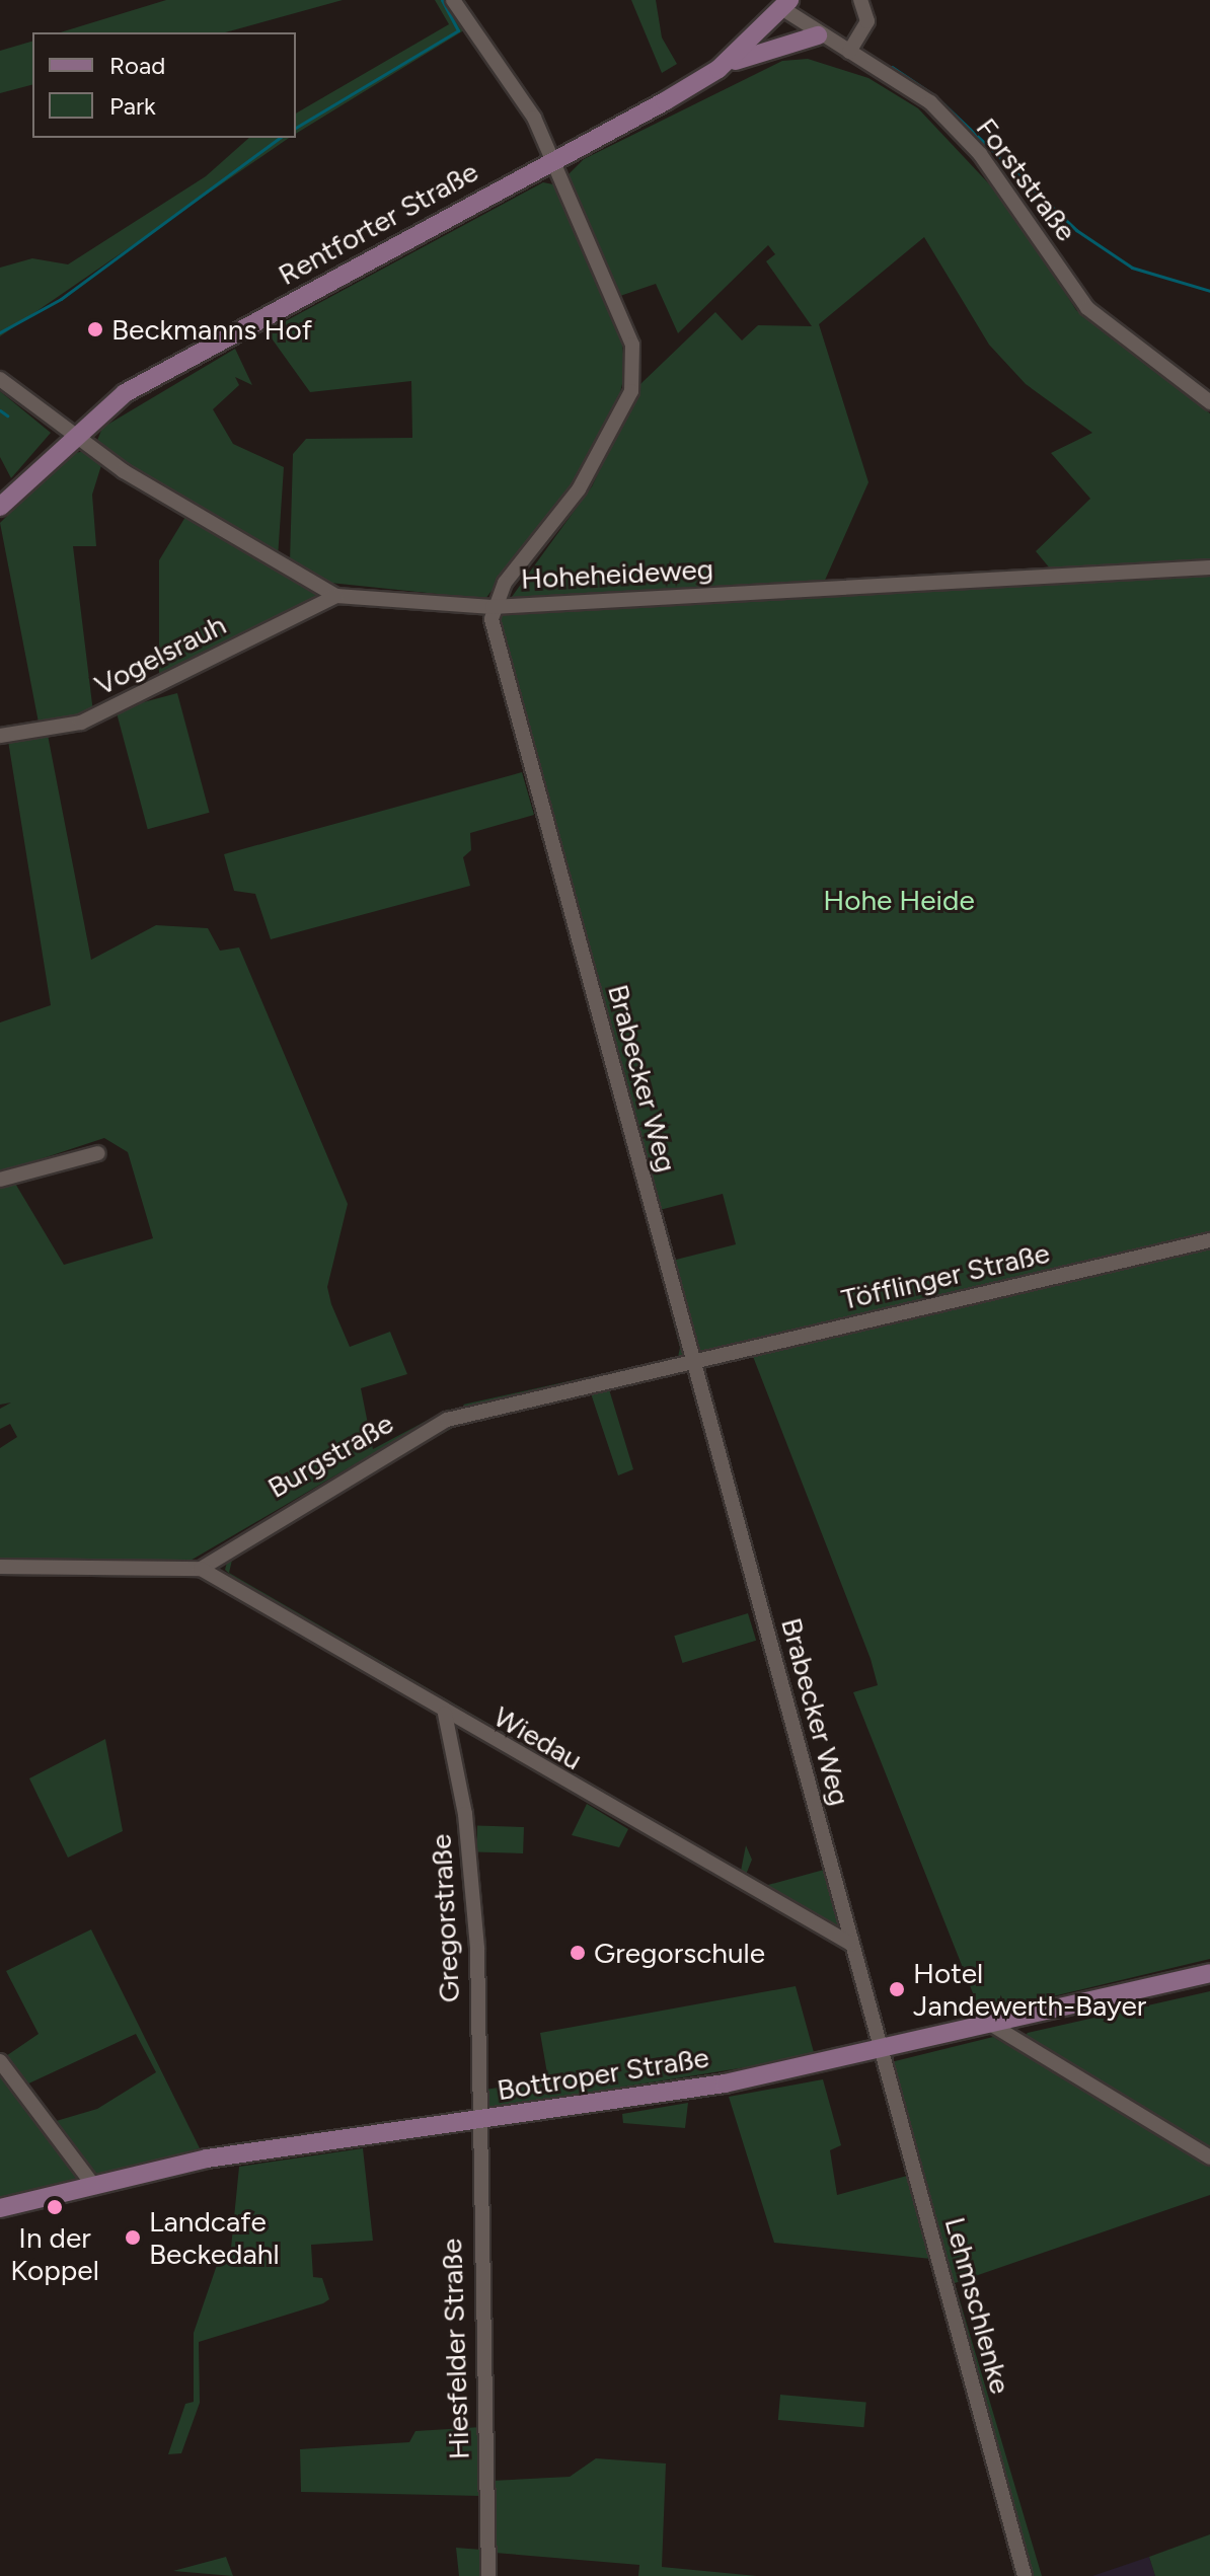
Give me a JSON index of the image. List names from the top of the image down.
{
  "streets": {
    "main road": ["Rentforter Straße", "Bottroper Straße"],
    "street": [
      "Forststraße",
      "Hoheheideweg",
      "Vogelsrauh",
      "Brabecker Weg",
      "Töfflinger Straße",
      "Burgstraße",
      "Wiedau",
      "Gregorstraße",
      "Lehmschlenke",
      "Hiesfelder Straße"
    ]
  },
  "crossings": [
    ["Forststraße", "Rentforter Straße"],
    ["Rentforter Straße", "Hoheheideweg"],
    ["Hoheheideweg", "Vogelsrauh"],
    ["Hoheheideweg", "Brabecker Weg"],
    ["Brabecker Weg", "Töfflinger Straße"],
    ["Brabecker Weg", "Burgstraße"],
    ["Brabecker Weg", "Wiedau"],
    ["Brabecker Weg", "Bottroper Straße"],
    ["Brabecker Weg", "Lehmschlenke"],
    ["Töfflinger Straße", "Burgstraße"],
    ["Burgstraße", "Wiedau"],
    ["Wiedau", "Gregorstraße"],
    ["Gregorstraße", "Bottroper Straße"],
    ["Gregorstraße", "Hiesfelder Straße"],
    ["Bottroper Straße", "Lehmschlenke"],
    ["Bottroper Straße", "Hiesfelder Straße"]
  ],
  "parks": ["Hohe Heide"],
  "places": [
    "Beckmanns Hof",
    "Gregorschule",
    "Hotel Jandewerth-Bayer",
    "In der Koppel",
    "Landcafe Beckedahl"
  ],
  "legend": ["Road", "Park"]
}
